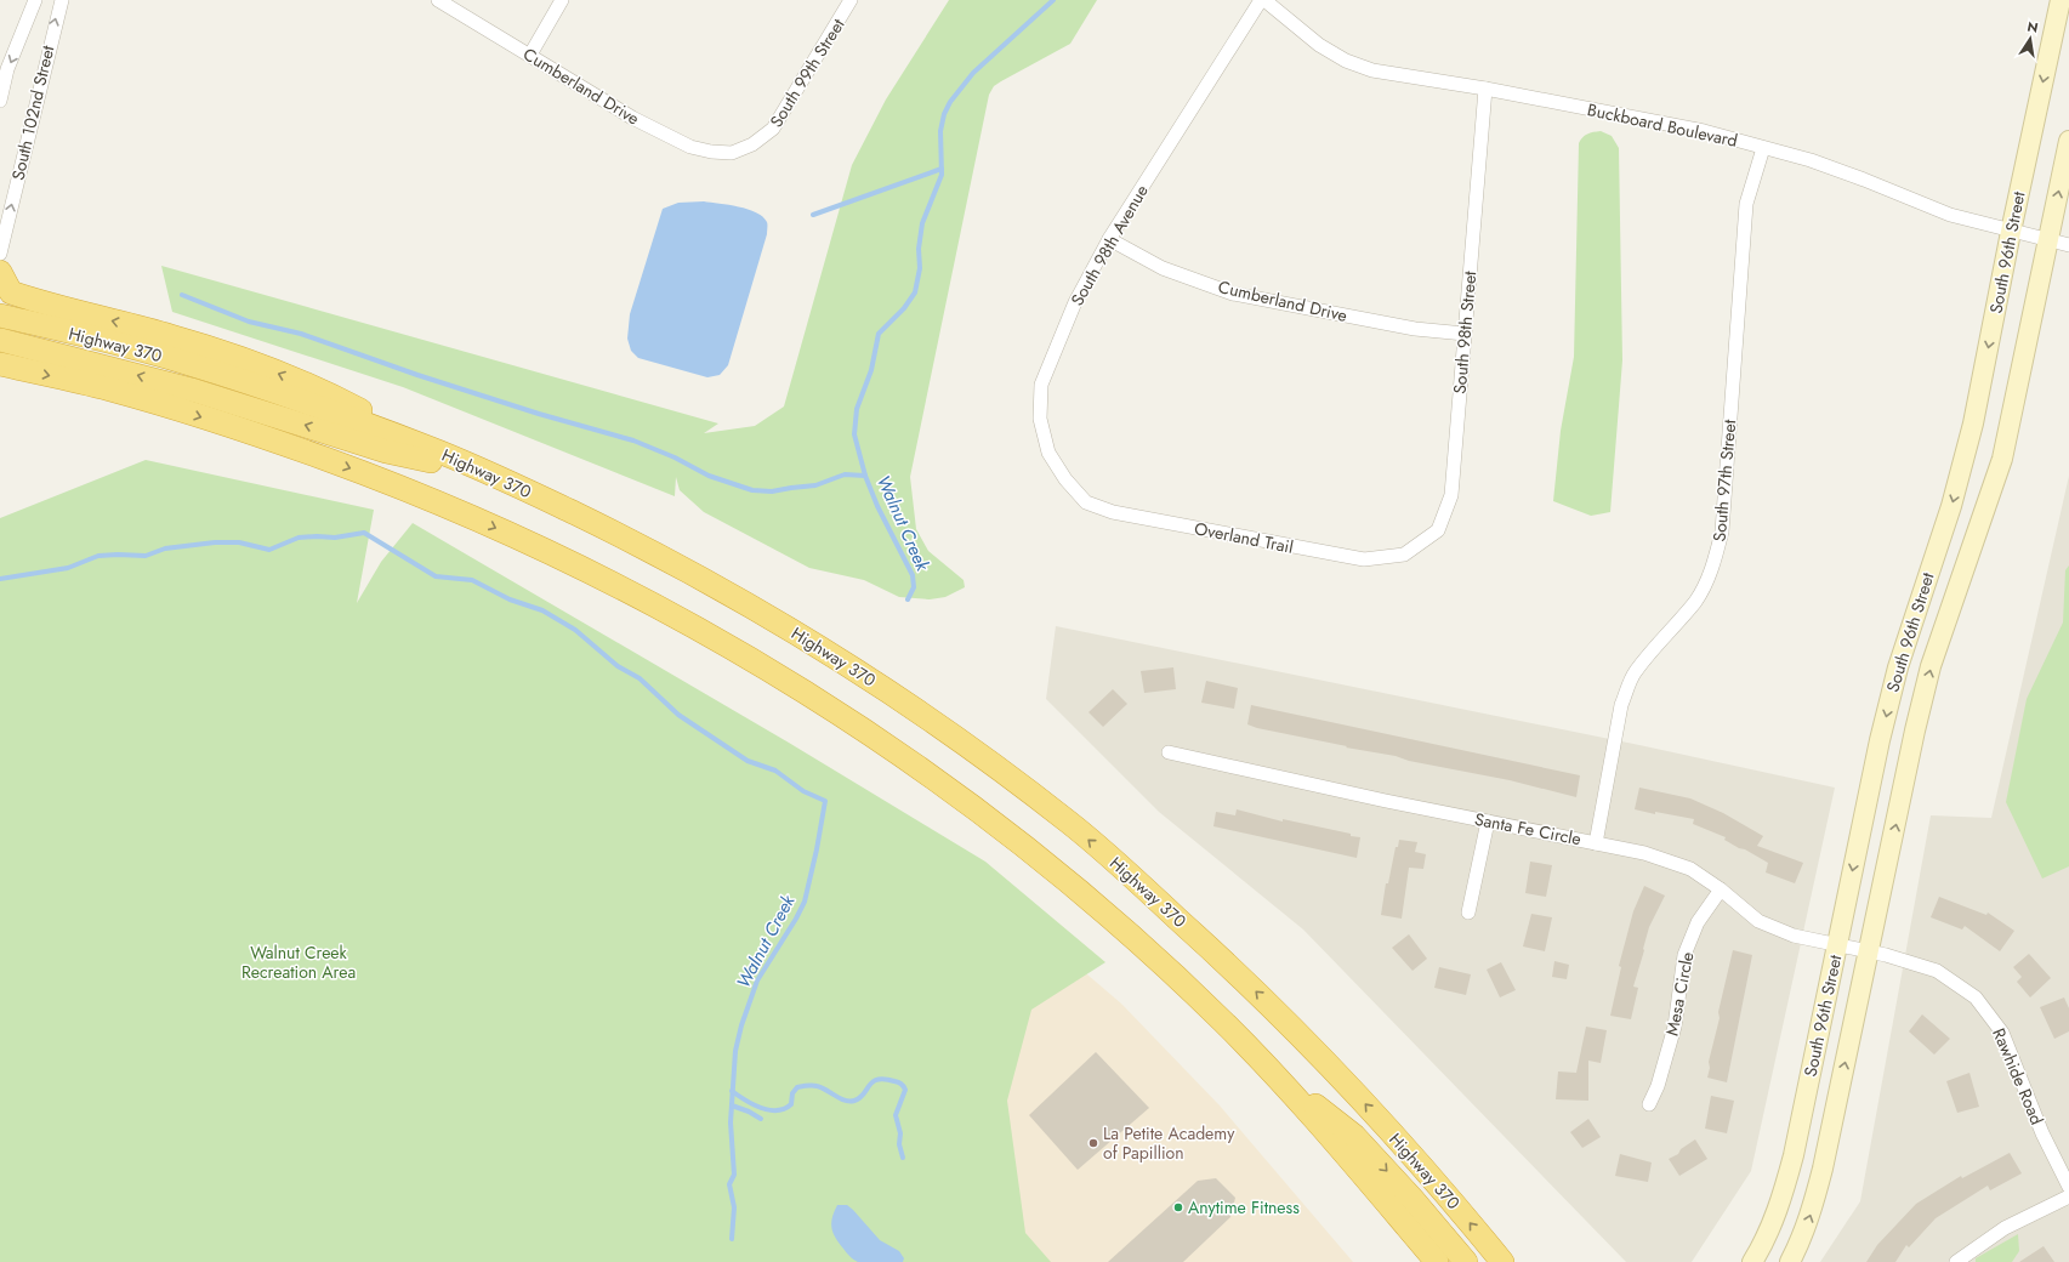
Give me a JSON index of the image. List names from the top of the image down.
{
  "streets": {
    "highway": ["Highway 370"],
    "main road": ["South 96th Street"],
    "street": [
      "South 99th Street",
      "Cumberland Drive",
      "South 102nd Street",
      "Buckboard Boulevard",
      "South 98th Avenue",
      "South 98th Street",
      "South 97th Street",
      "Overland Trail",
      "Santa Fe Circle",
      "Mesa Circle",
      "Rawhide Road"
    ]
  },
  "crossings": [
    ["South 99th Street", "Cumberland Drive"],
    ["Cumberland Drive", "South 98th Avenue"],
    ["Cumberland Drive", "South 98th Street"],
    ["Buckboard Boulevard", "South 98th Avenue"],
    ["Buckboard Boulevard", "South 96th Street"],
    ["Buckboard Boulevard", "South 98th Street"],
    ["Buckboard Boulevard", "South 97th Street"],
    ["South 98th Avenue", "Overland Trail"],
    ["South 96th Street", "Santa Fe Circle"],
    ["South 96th Street", "Rawhide Road"],
    ["South 98th Street", "Overland Trail"],
    ["South 97th Street", "Santa Fe Circle"],
    ["Santa Fe Circle", "Mesa Circle"],
    ["Santa Fe Circle", "Rawhide Road"]
  ],
  "water": ["Walnut Creek"],
  "parks": ["Walnut Creek Recreation Area"],
  "places": ["La Petite Academy of Papillion", "Anytime Fitness"],
  "north": "top"
}
